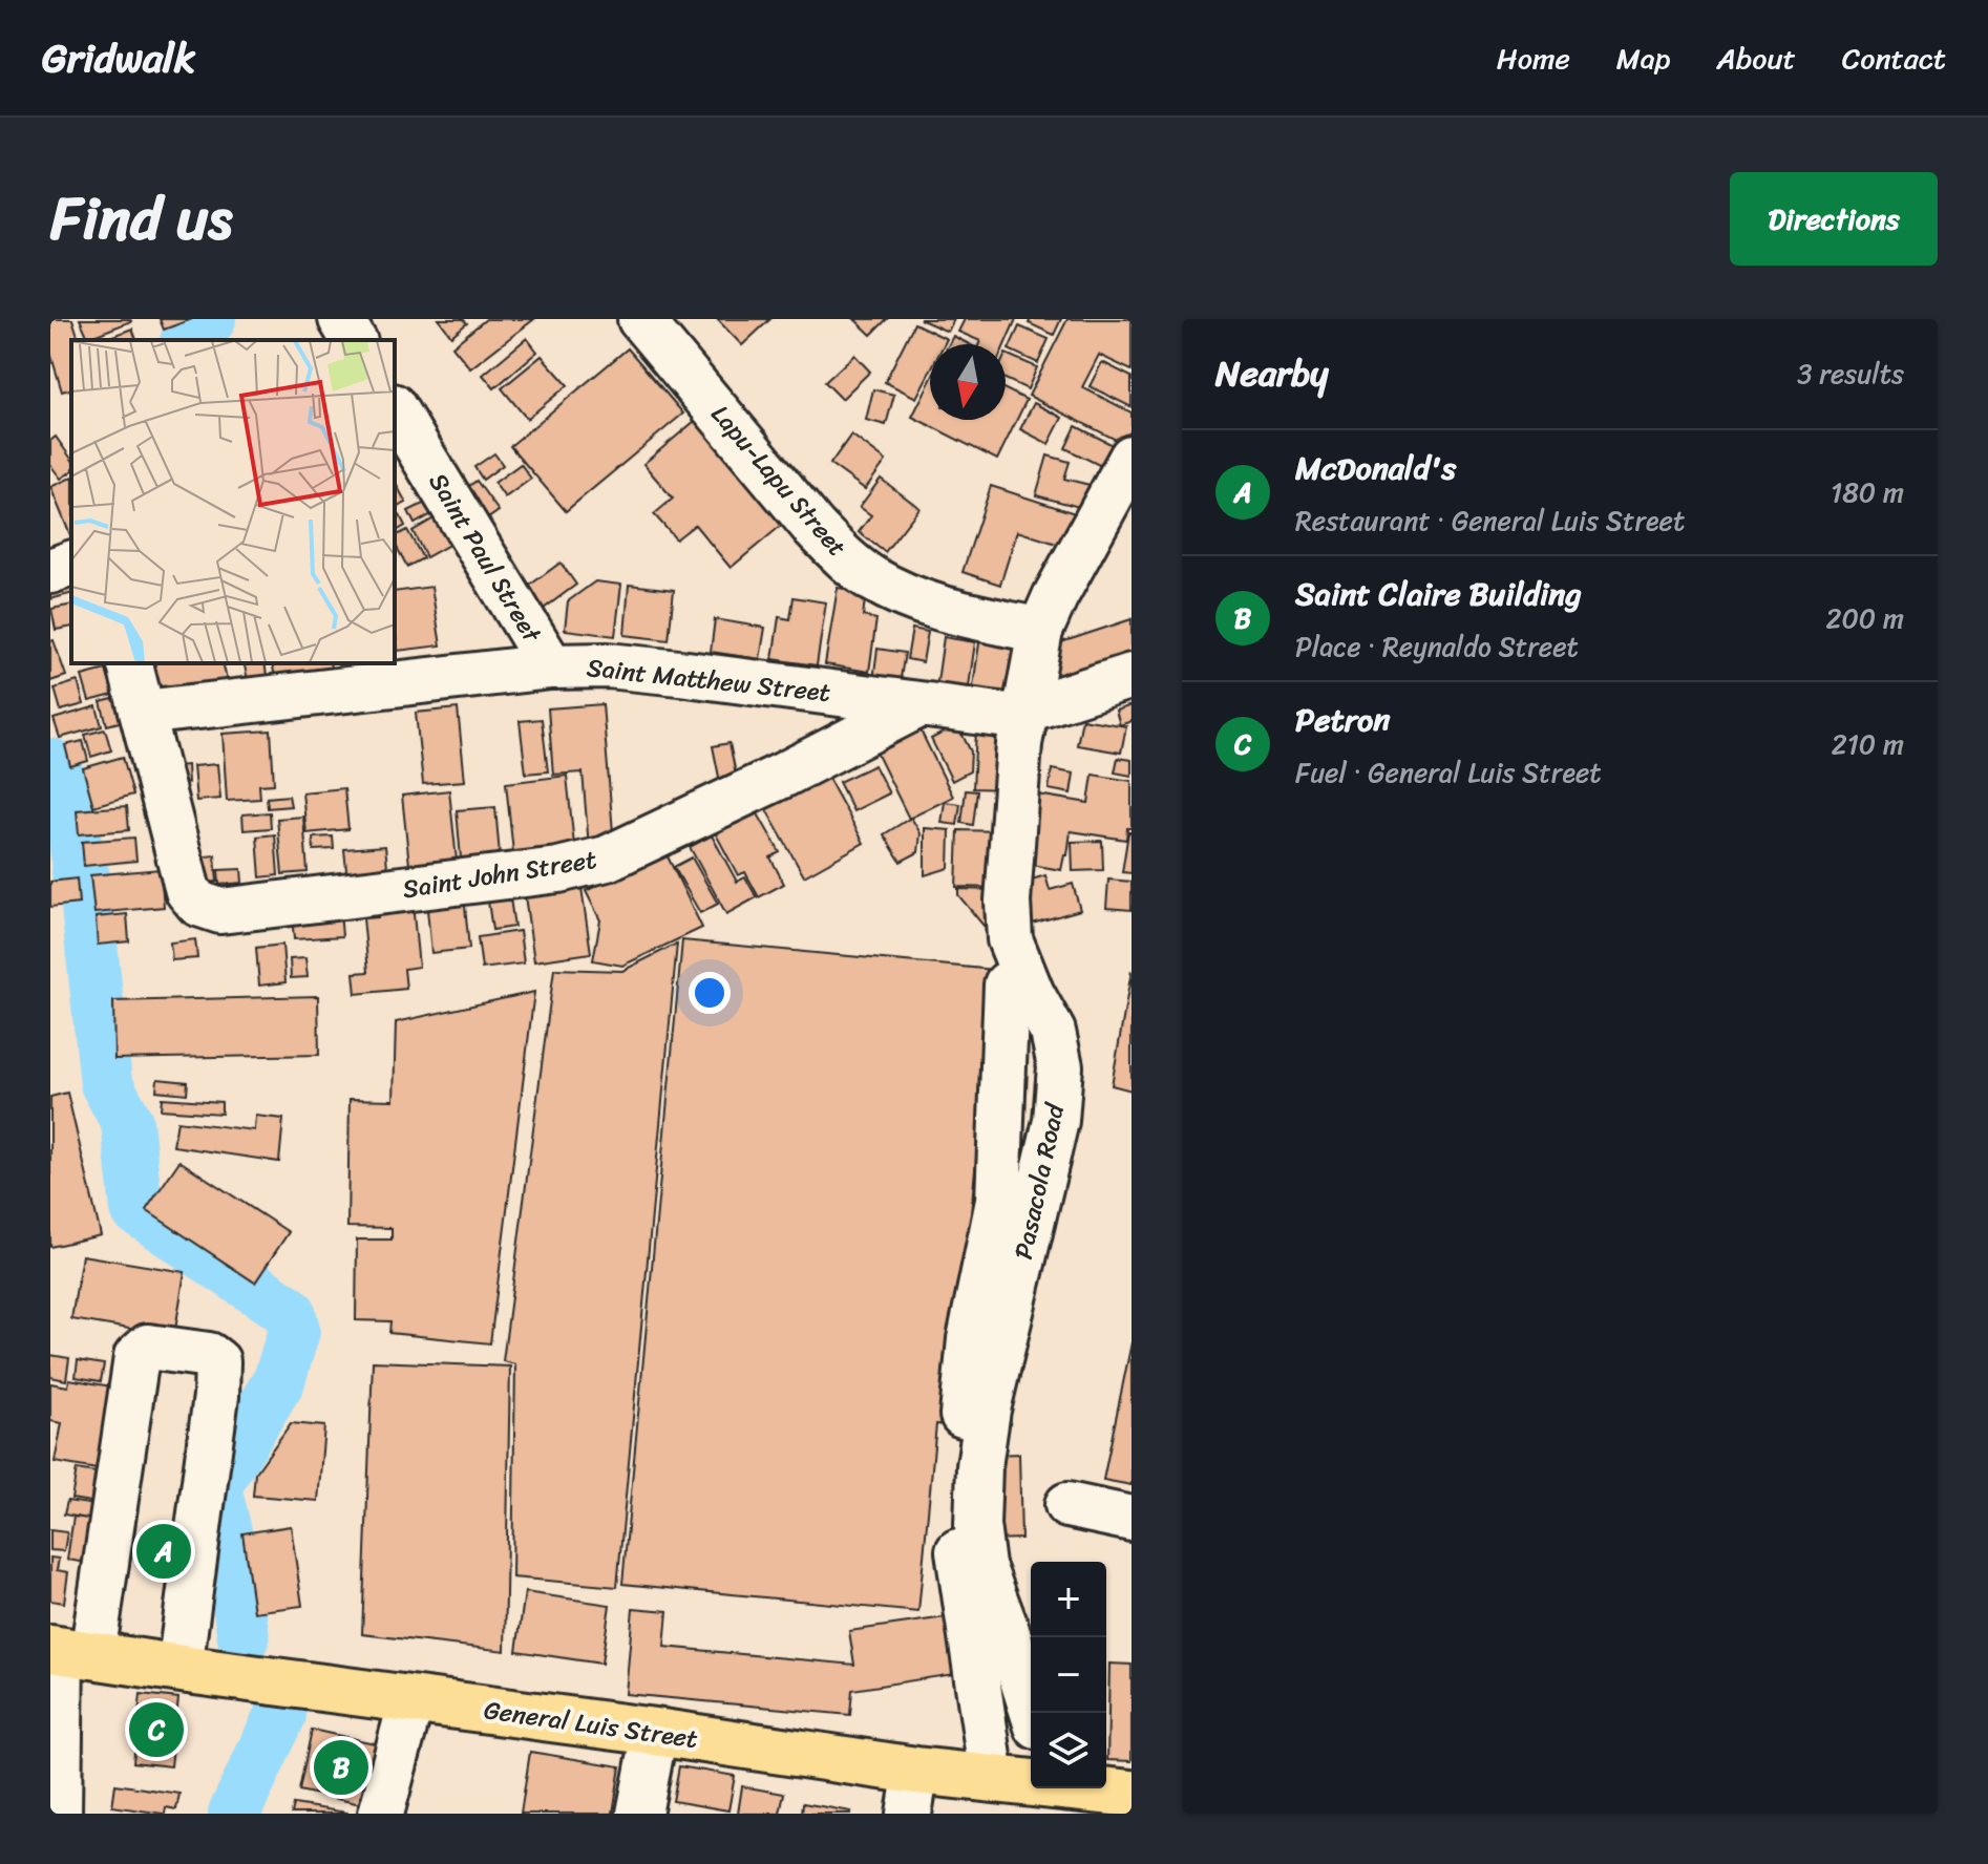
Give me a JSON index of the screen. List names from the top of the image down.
{
  "streets": {
    "main road": ["General Luis Street"],
    "street": [
      "Lapu-Lapu Street",
      "Saint Paul Street",
      "Saint Matthew Street",
      "Saint John Street",
      "Pasacola Road"
    ]
  },
  "crossings": [
    ["Lapu-Lapu Street", "Pasacola Road"],
    ["Saint Paul Street", "Saint Matthew Street"],
    ["Saint Matthew Street", "Saint John Street"],
    ["Saint Matthew Street", "Pasacola Road"]
  ],
  "north": "bottom",
  "page": {
    "header": "Gridwalk",
    "nav": [
      "Home",
      "Map",
      "About",
      "Contact"
    ],
    "title": "Find us",
    "buttons": "Directions",
    "heading": ["Nearby", "3 results"],
    "list": [
      {
        "mark": "A",
        "name": "McDonald's",
        "note": "Restaurant · General Luis Street",
        "value": "180 m"
      },
      {
        "mark": "B",
        "name": "Saint Claire Building",
        "note": "Place · Reynaldo Street",
        "value": "200 m"
      },
      {
        "mark": "C",
        "name": "Petron",
        "note": "Fuel · General Luis Street",
        "value": "210 m"
      }
    ],
    "pins": ["A", "C", "B"],
    "map_buttons": ["+", "−"]
  }
}
